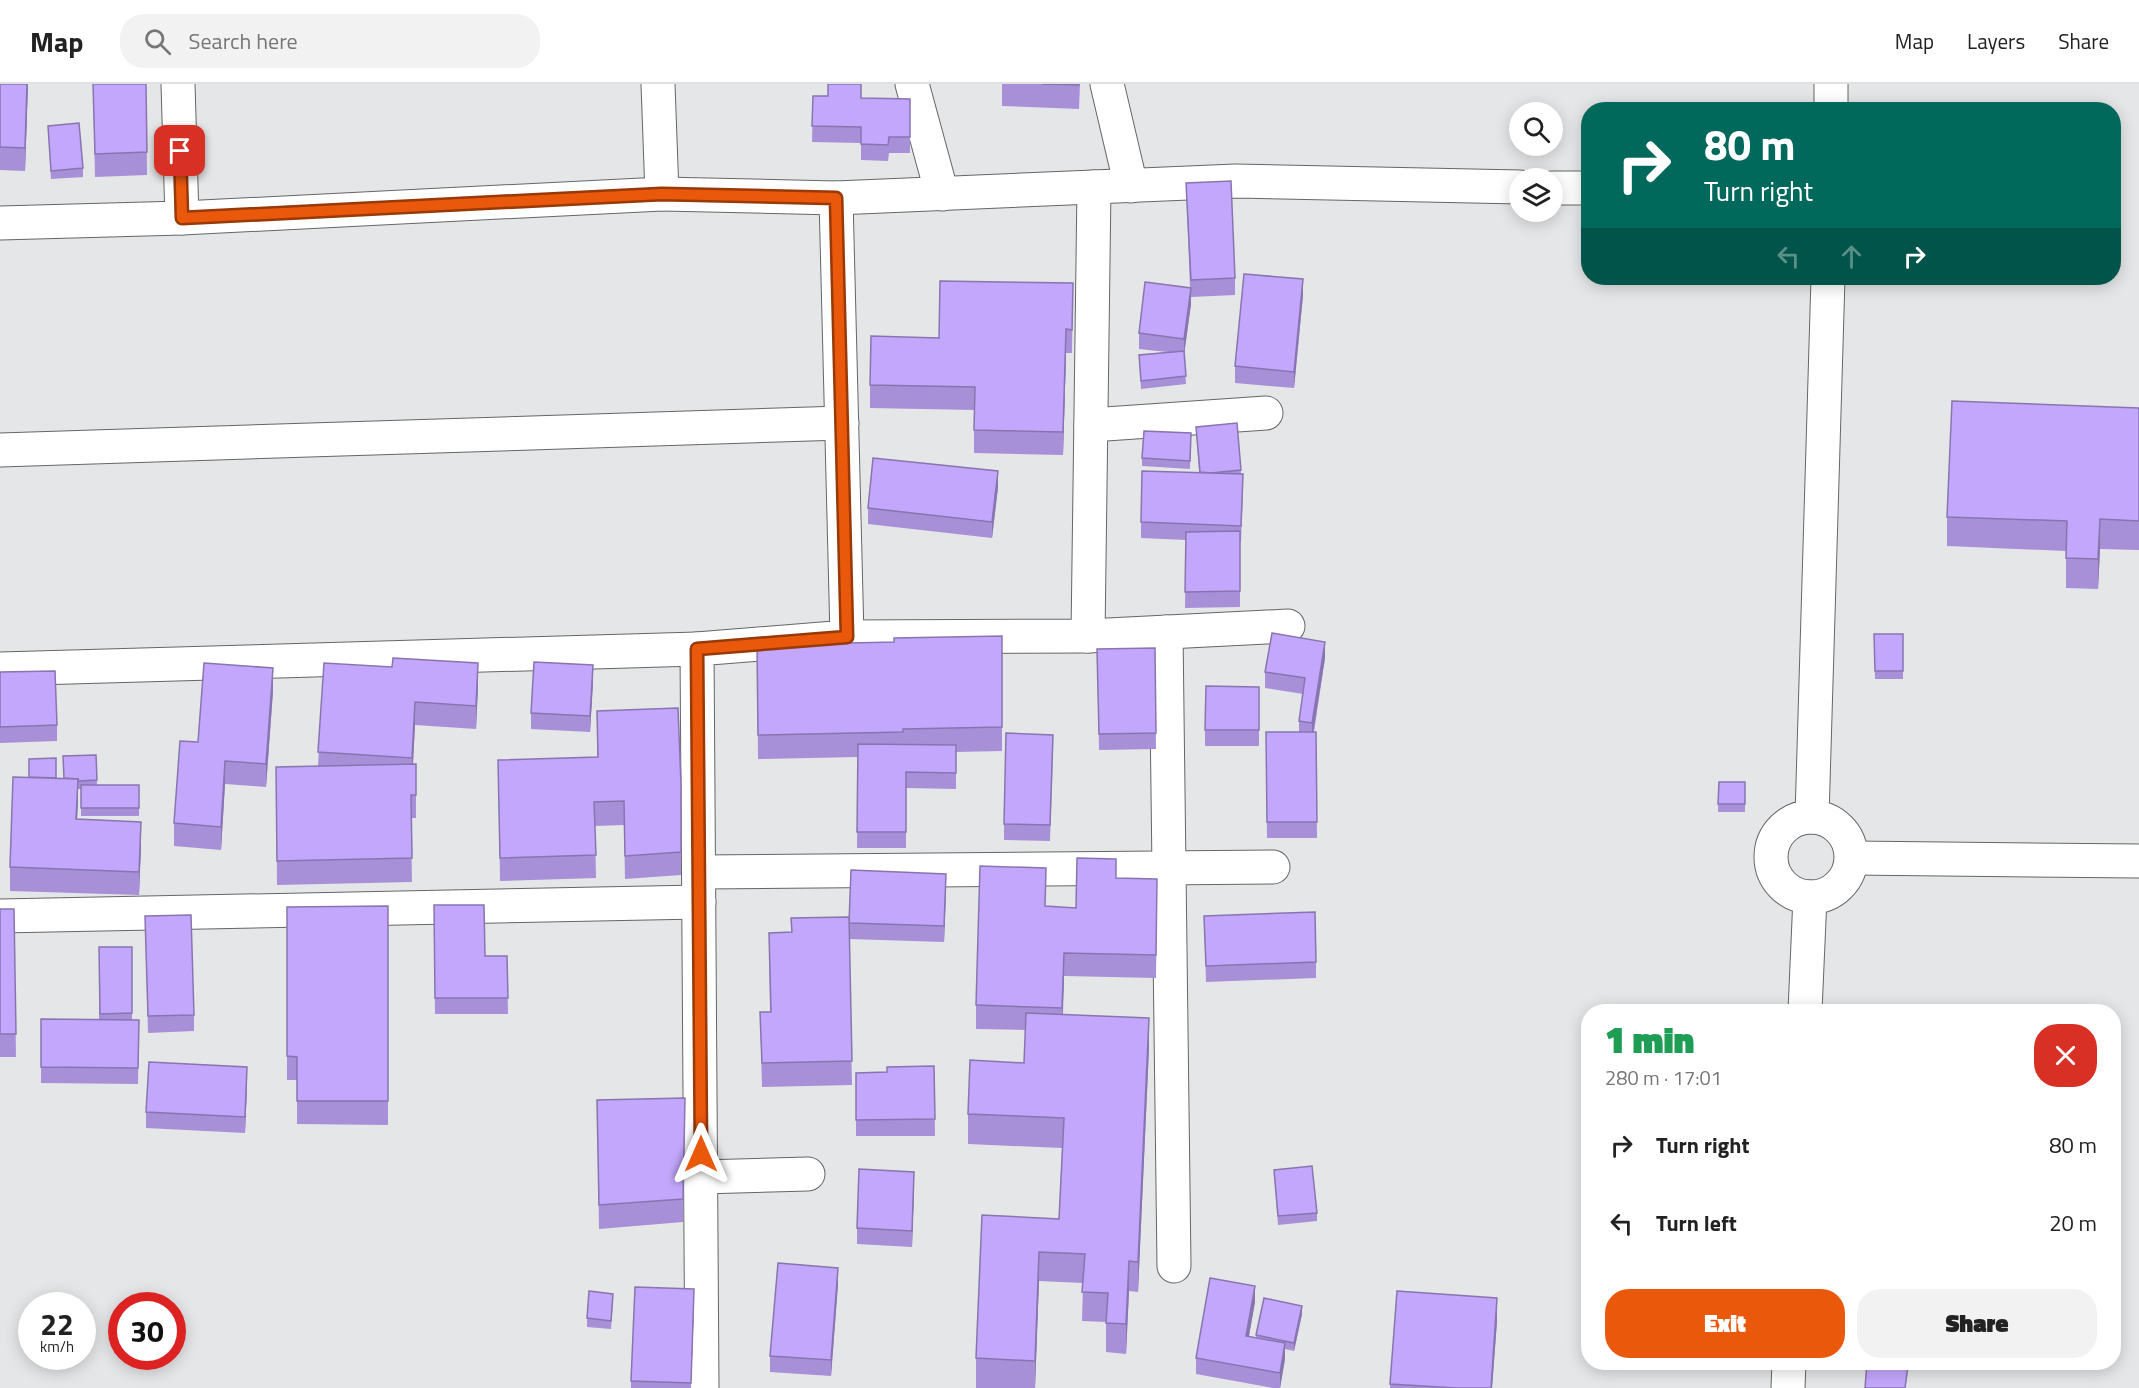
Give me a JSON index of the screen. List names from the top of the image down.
{
  "page": {
    "header": "Map",
    "search": "Search here",
    "nav": ["Map", "Layers", "Share"],
    "turn": ["80 m", "Turn right"],
    "heading": ["1 min", "280 m · 17:01"],
    "list": [
      {
        "name": "Turn right",
        "value": "80 m"
      },
      {
        "name": "Turn left",
        "value": "20 m"
      }
    ],
    "buttons": ["Exit", "Share"],
    "speed": "22 km/h",
    "limit": "30"
  }
}
